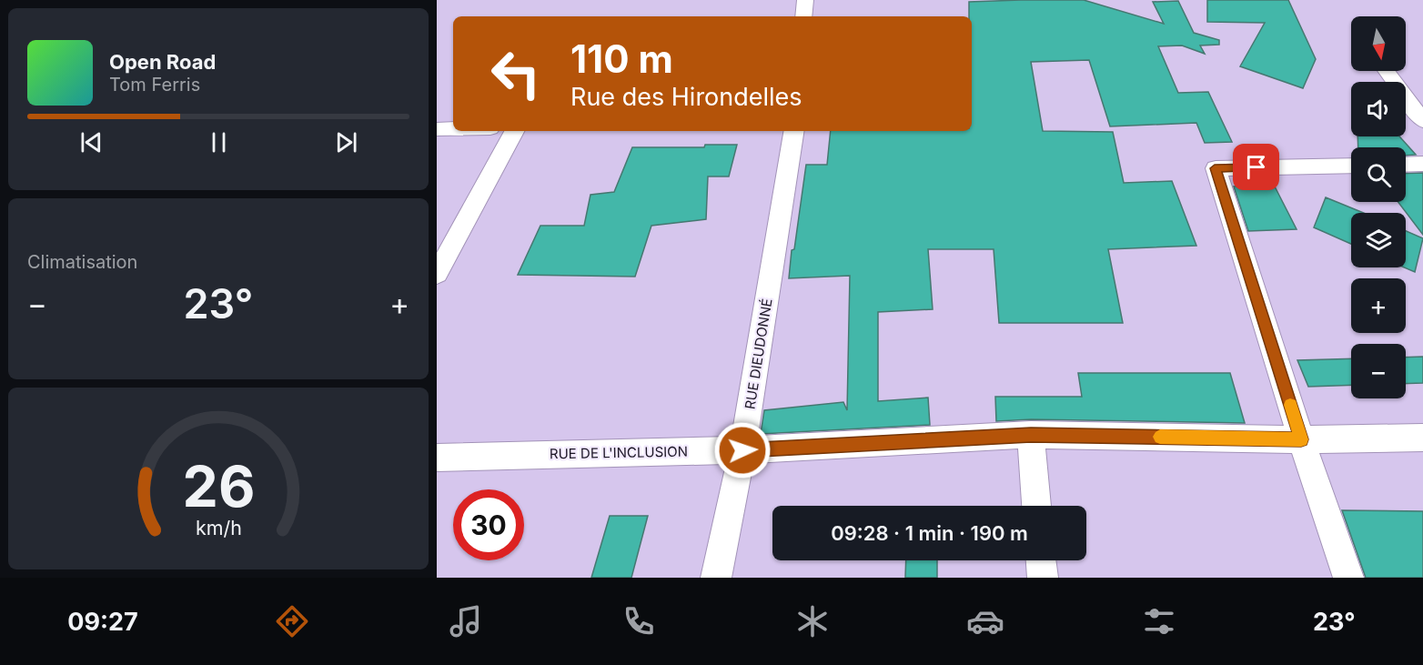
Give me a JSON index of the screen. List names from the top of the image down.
{
  "streets": {
    "street": ["RUE DIEUDONNÉ", "RUE DE L'INCLUSION"]
  },
  "crossings": [
    ["RUE DIEUDONNÉ", "RUE DE L'INCLUSION"]
  ],
  "north": "bottom",
  "page": {
    "map_buttons": ["+", "−"],
    "turn": ["110 m", "Rue des Hirondelles"],
    "song": ["Open Road", "Tom Ferris"],
    "tile": "Climatisation",
    "heat": ["−", "23°", "+"],
    "limit": "30",
    "trip": "09:28 · 1 min · 190 m",
    "tabs": ["09:27", "23°"],
    "gauge": ["26", "km/h"]
  }
}
